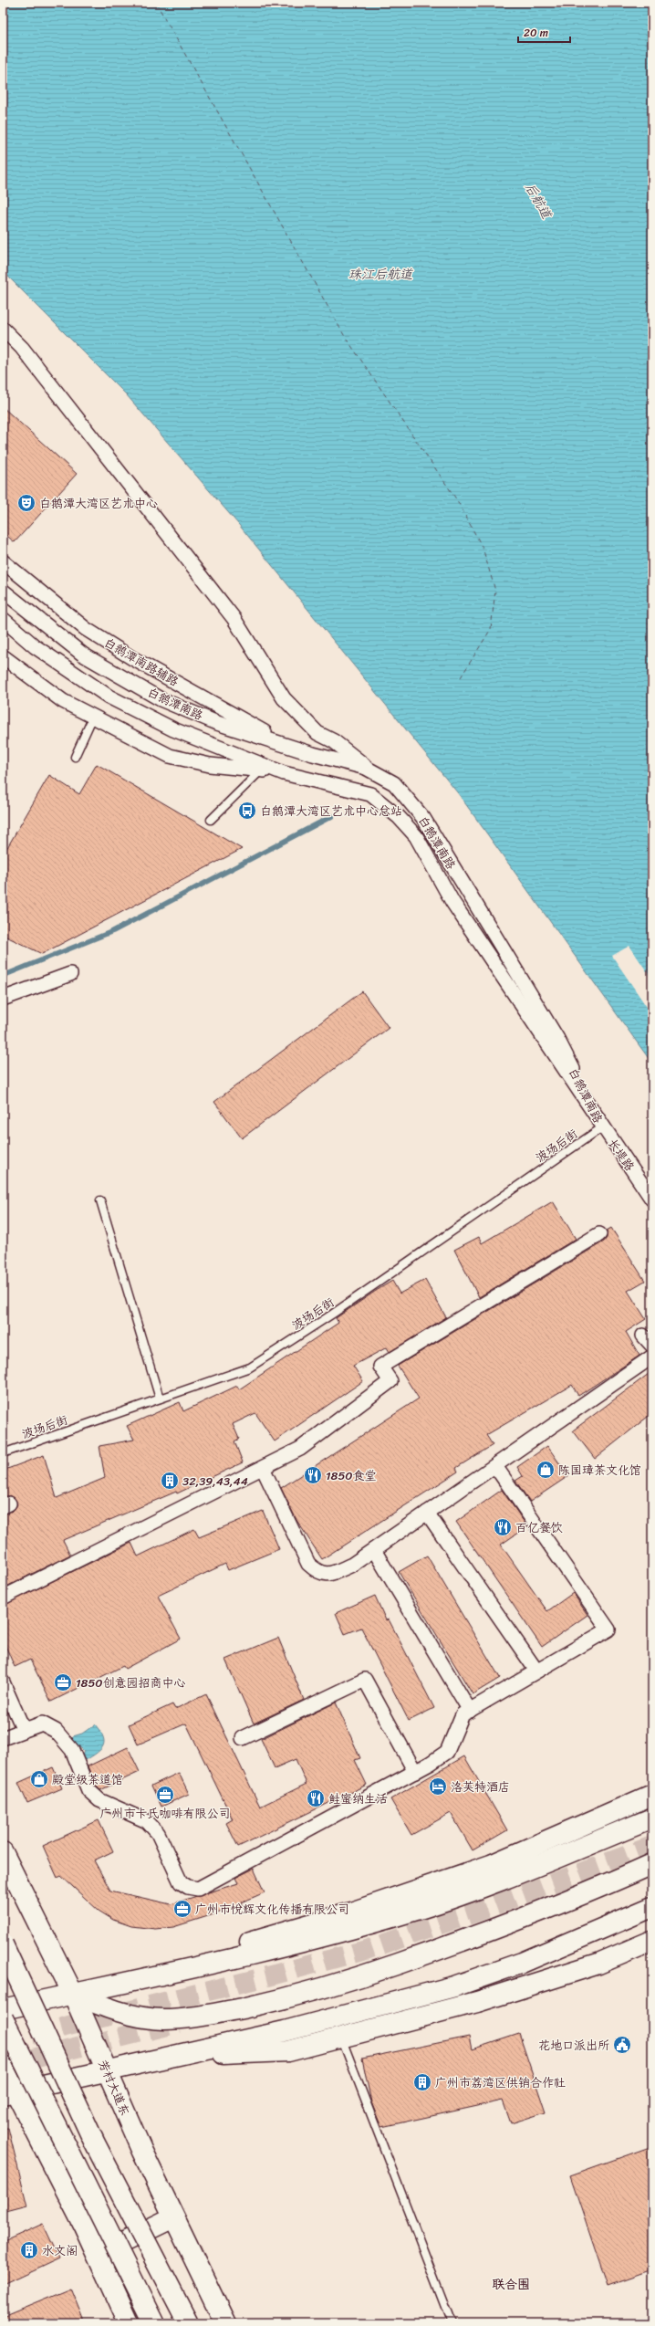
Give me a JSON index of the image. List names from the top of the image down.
{
  "streets": {
    "main road": ["芳村大道东"],
    "street": ["白鹅潭南路辅路", "白鹅潭南路", "长堤路"],
    "lane": ["波场后街"]
  },
  "crossings": [
    ["白鹅潭南路辅路", "白鹅潭南路"],
    ["白鹅潭南路", "波场后街"],
    ["白鹅潭南路", "长堤路"],
    ["波场后街", "长堤路"]
  ],
  "districts": ["联合围"],
  "water": ["后航道", "珠江后航道"],
  "places": {
    "theatre": ["白鹅潭大湾区艺术中心"],
    "bus stop": ["白鹅潭大湾区艺术中心总站"],
    "shop": ["陈国璋茶文化馆", "殿堂级茶道馆"],
    "restaurant": ["1850食堂", "百亿餐饮", "鲑蜜纳生活"],
    "building": ["32,39,43,44", "广州市荔湾区供销合作社", "水文阁"],
    "office": ["1850创意园招商中心", "广州市卡氏咖啡有限公司", "广州市悦辉文化传播有限公司"],
    "hotel": ["洛芙特酒店"],
    "public building": ["花地口派出所"]
  },
  "scale_bar": "20 m"
}
